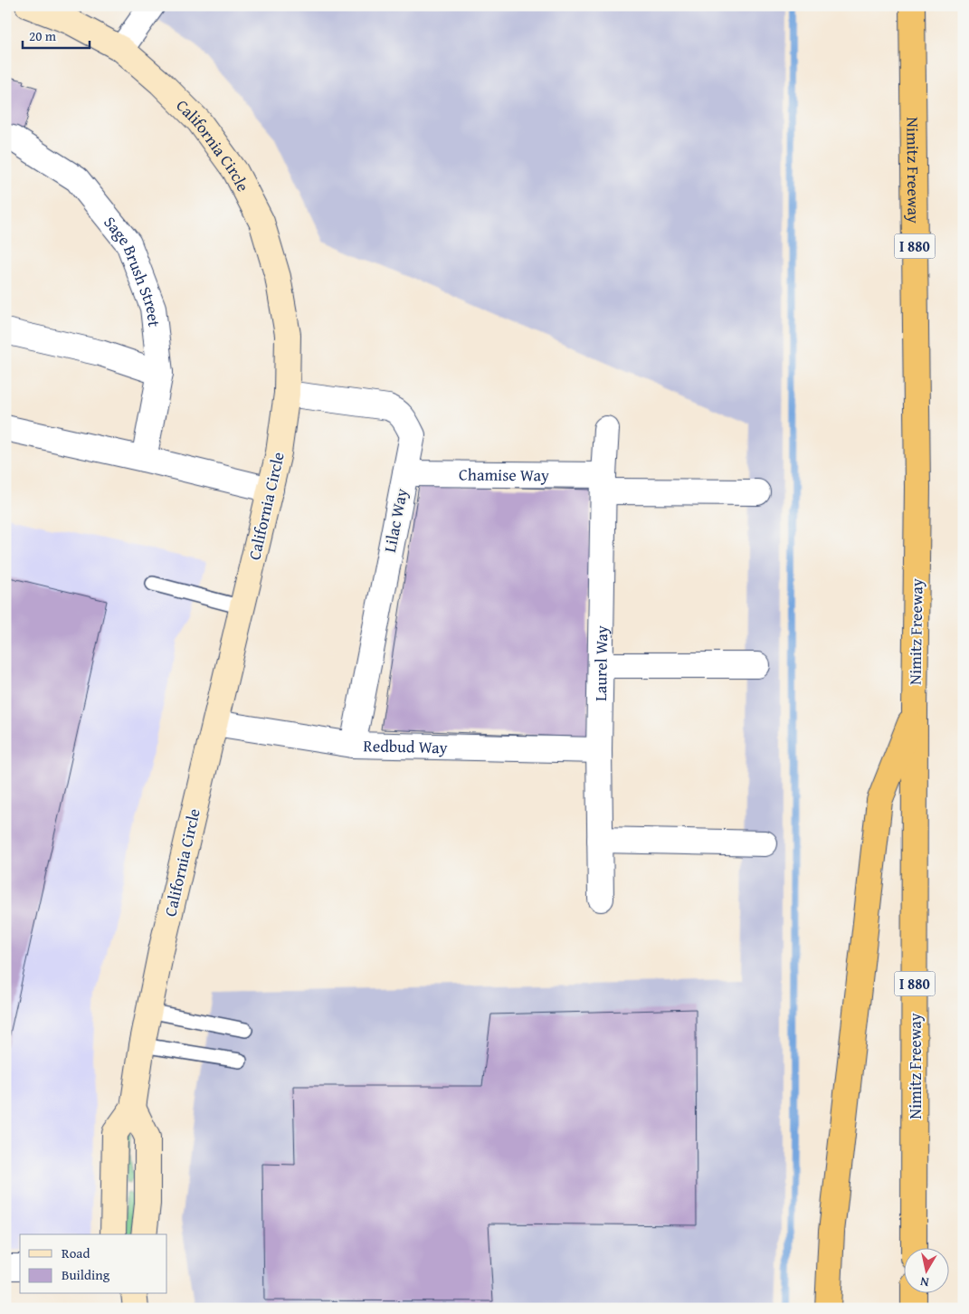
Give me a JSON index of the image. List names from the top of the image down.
{
  "streets": {
    "highway": ["Nimitz Freeway", "I 880"],
    "street": [
      "California Circle",
      "Sage Brush Street",
      "Chamise Way",
      "Lilac Way",
      "Laurel Way",
      "Redbud Way"
    ]
  },
  "crossings": [
    ["California Circle", "Lilac Way"],
    ["California Circle", "Redbud Way"],
    ["Chamise Way", "Lilac Way"],
    ["Chamise Way", "Laurel Way"],
    ["Lilac Way", "Redbud Way"],
    ["Laurel Way", "Redbud Way"]
  ],
  "legend": ["Road", "Building"],
  "scale_bar": "20 m",
  "north": "bottom"
}
